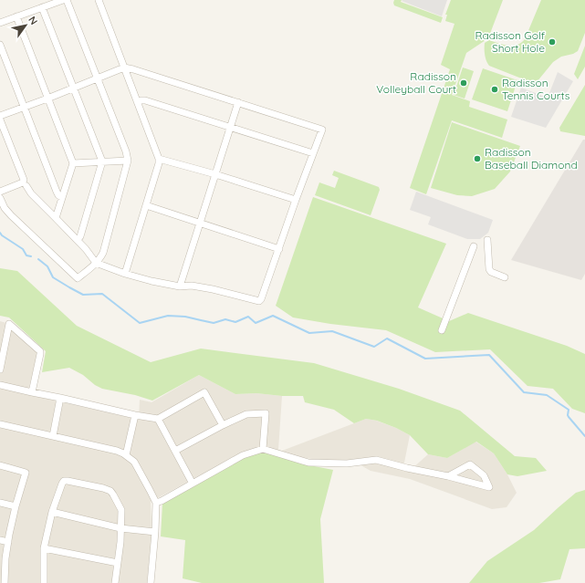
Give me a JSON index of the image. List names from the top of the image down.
{
  "places": [
    "Radisson Golf Short Hole",
    "Radisson Volleyball Court",
    "Radisson Tennis Courts",
    "Radisson Baseball Diamond"
  ],
  "north": "top right"
}
